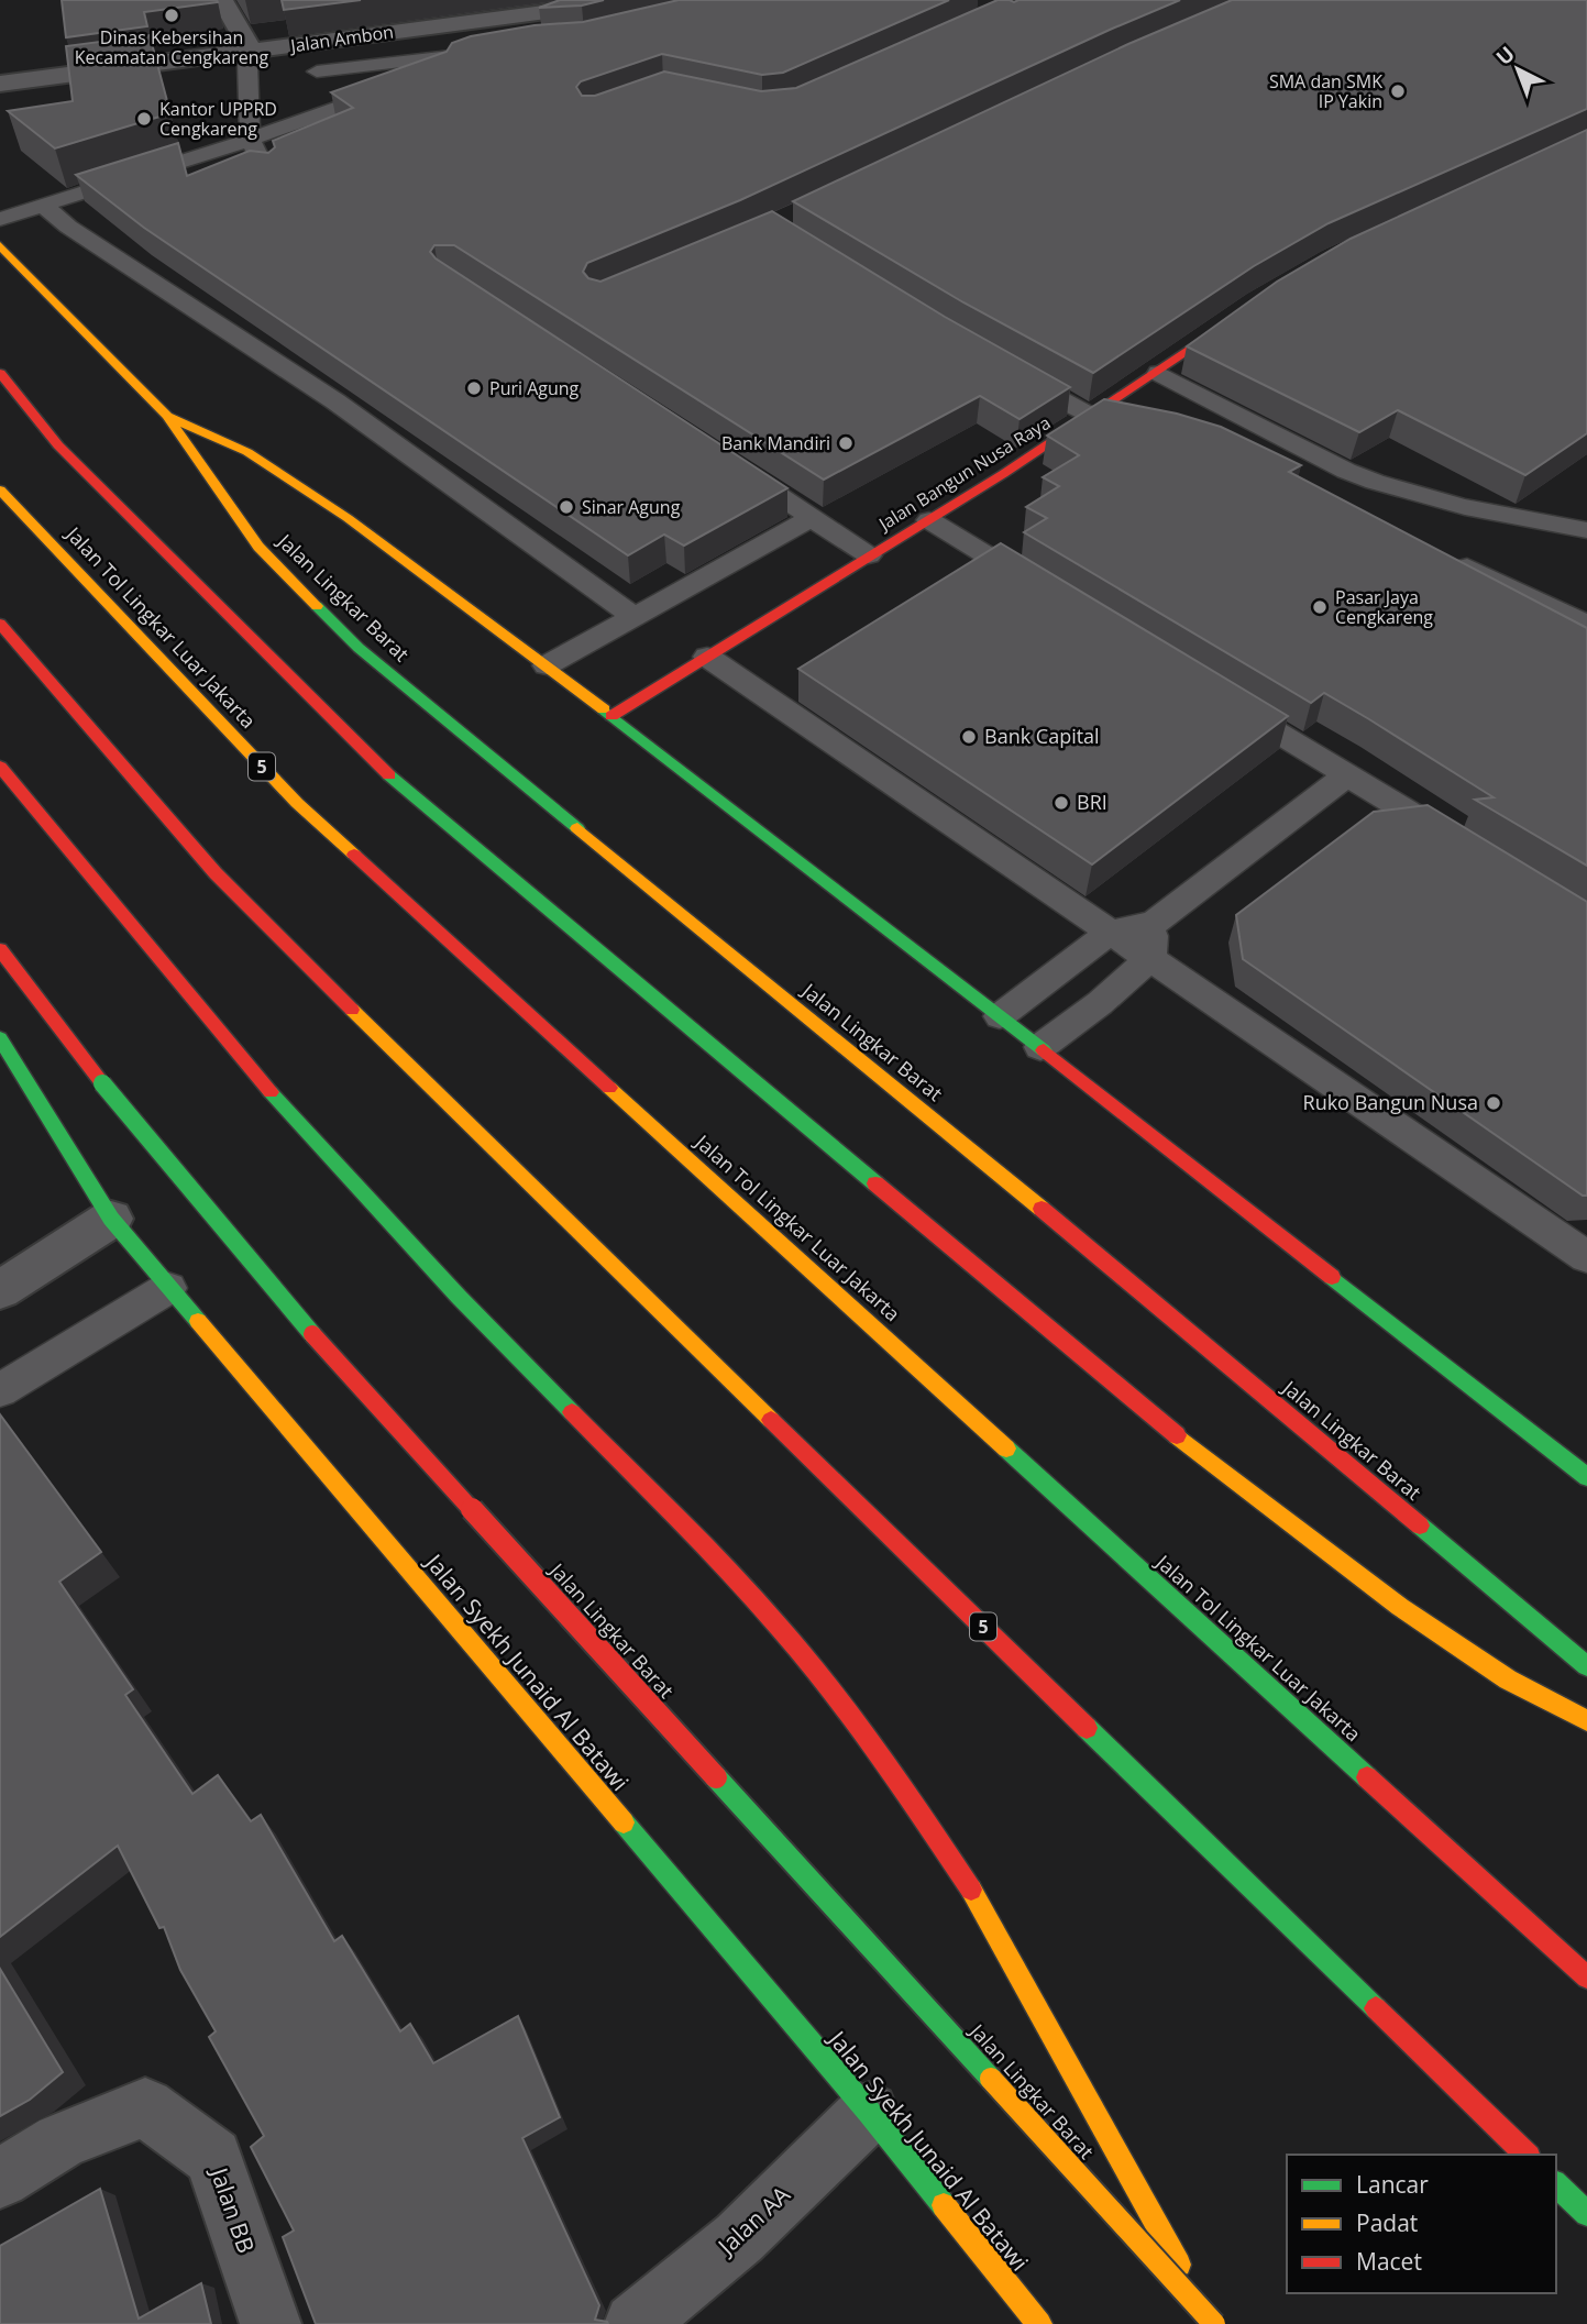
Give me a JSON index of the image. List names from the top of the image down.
{
  "streets": {
    "main road": [
      "Jalan Bangun Nusa Raya",
      "Jalan Lingkar Barat",
      "Jalan Tol Lingkar Luar Jakarta",
      "5",
      "Jalan Syekh Junaid Al Batawi"
    ],
    "street": ["Jalan Ambon", "Jalan BB", "Jalan AA"]
  },
  "crossings": [
    ["Jalan Bangun Nusa Raya", "Jalan Lingkar Barat"],
    ["Jalan Syekh Junaid Al Batawi", "Jalan AA"]
  ],
  "places": [
    "Dinas Kebersihan Kecamatan Cengkareng",
    "SMA dan SMK IP Yakin",
    "Kantor UPPRD Cengkareng",
    "Puri Agung",
    "Bank Mandiri",
    "Sinar Agung",
    "Pasar Jaya Cengkareng",
    "Bank Capital",
    "BRI",
    "Ruko Bangun Nusa"
  ],
  "legend": ["Lancar", "Padat", "Macet"],
  "north": "top left"
}
